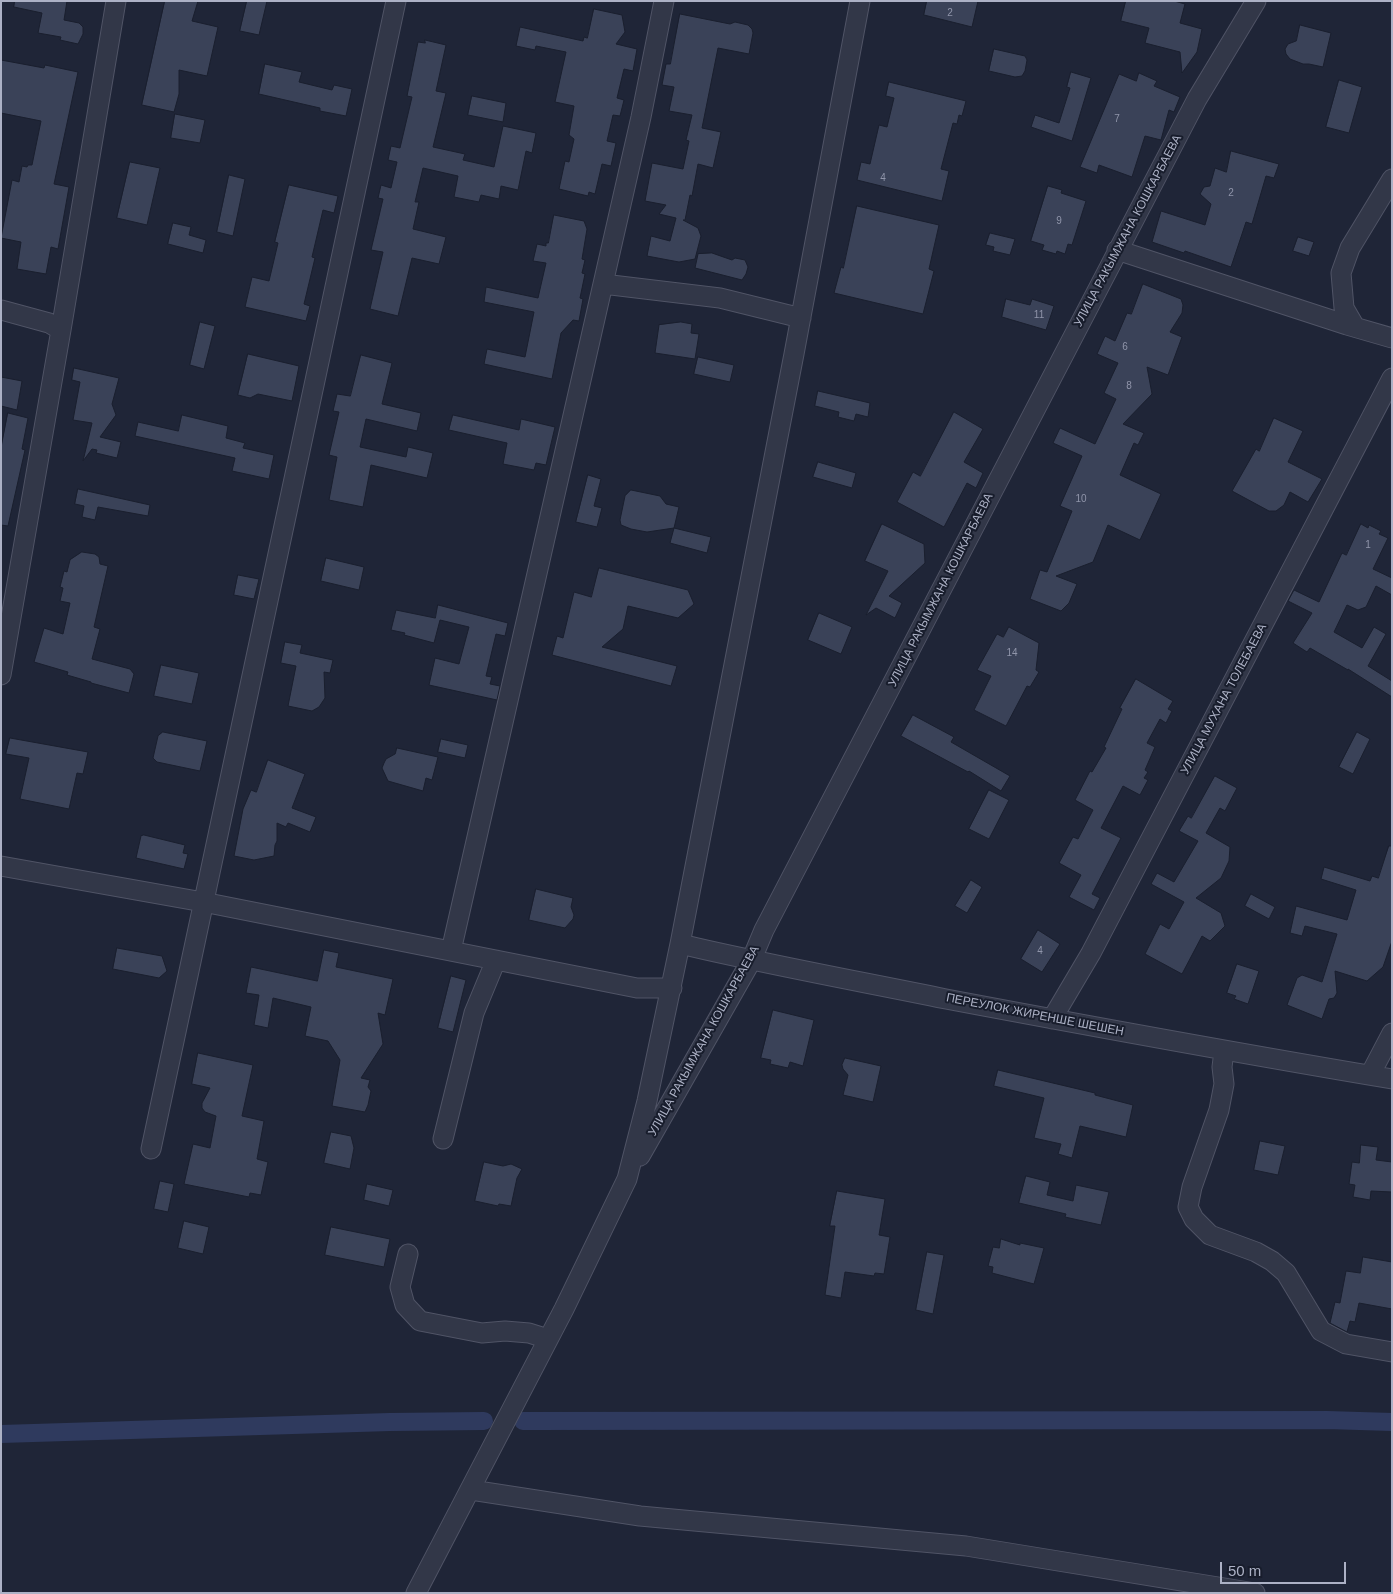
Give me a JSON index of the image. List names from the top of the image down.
{
  "streets": {
    "street": ["УЛИЦА РАКЫМЖАНА КОШКАРБАЕВА", "УЛИЦА МУХАНА ТОЛЕБАЕВА", "ПЕРЕУЛОК ЖИРЕНШЕ ШЕШЕН"]
  },
  "crossings": [
    ["УЛИЦА РАКЫМЖАНА КОШКАРБАЕВА", "ПЕРЕУЛОК ЖИРЕНШЕ ШЕШЕН"],
    ["УЛИЦА МУХАНА ТОЛЕБАЕВА", "ПЕРЕУЛОК ЖИРЕНШЕ ШЕШЕН"]
  ],
  "house_numbers": [
    "2",
    "7",
    "4",
    "2",
    "9",
    "11",
    "6",
    "8",
    "10",
    "1",
    "14",
    "4"
  ],
  "scale_bar": "50 m"
}
